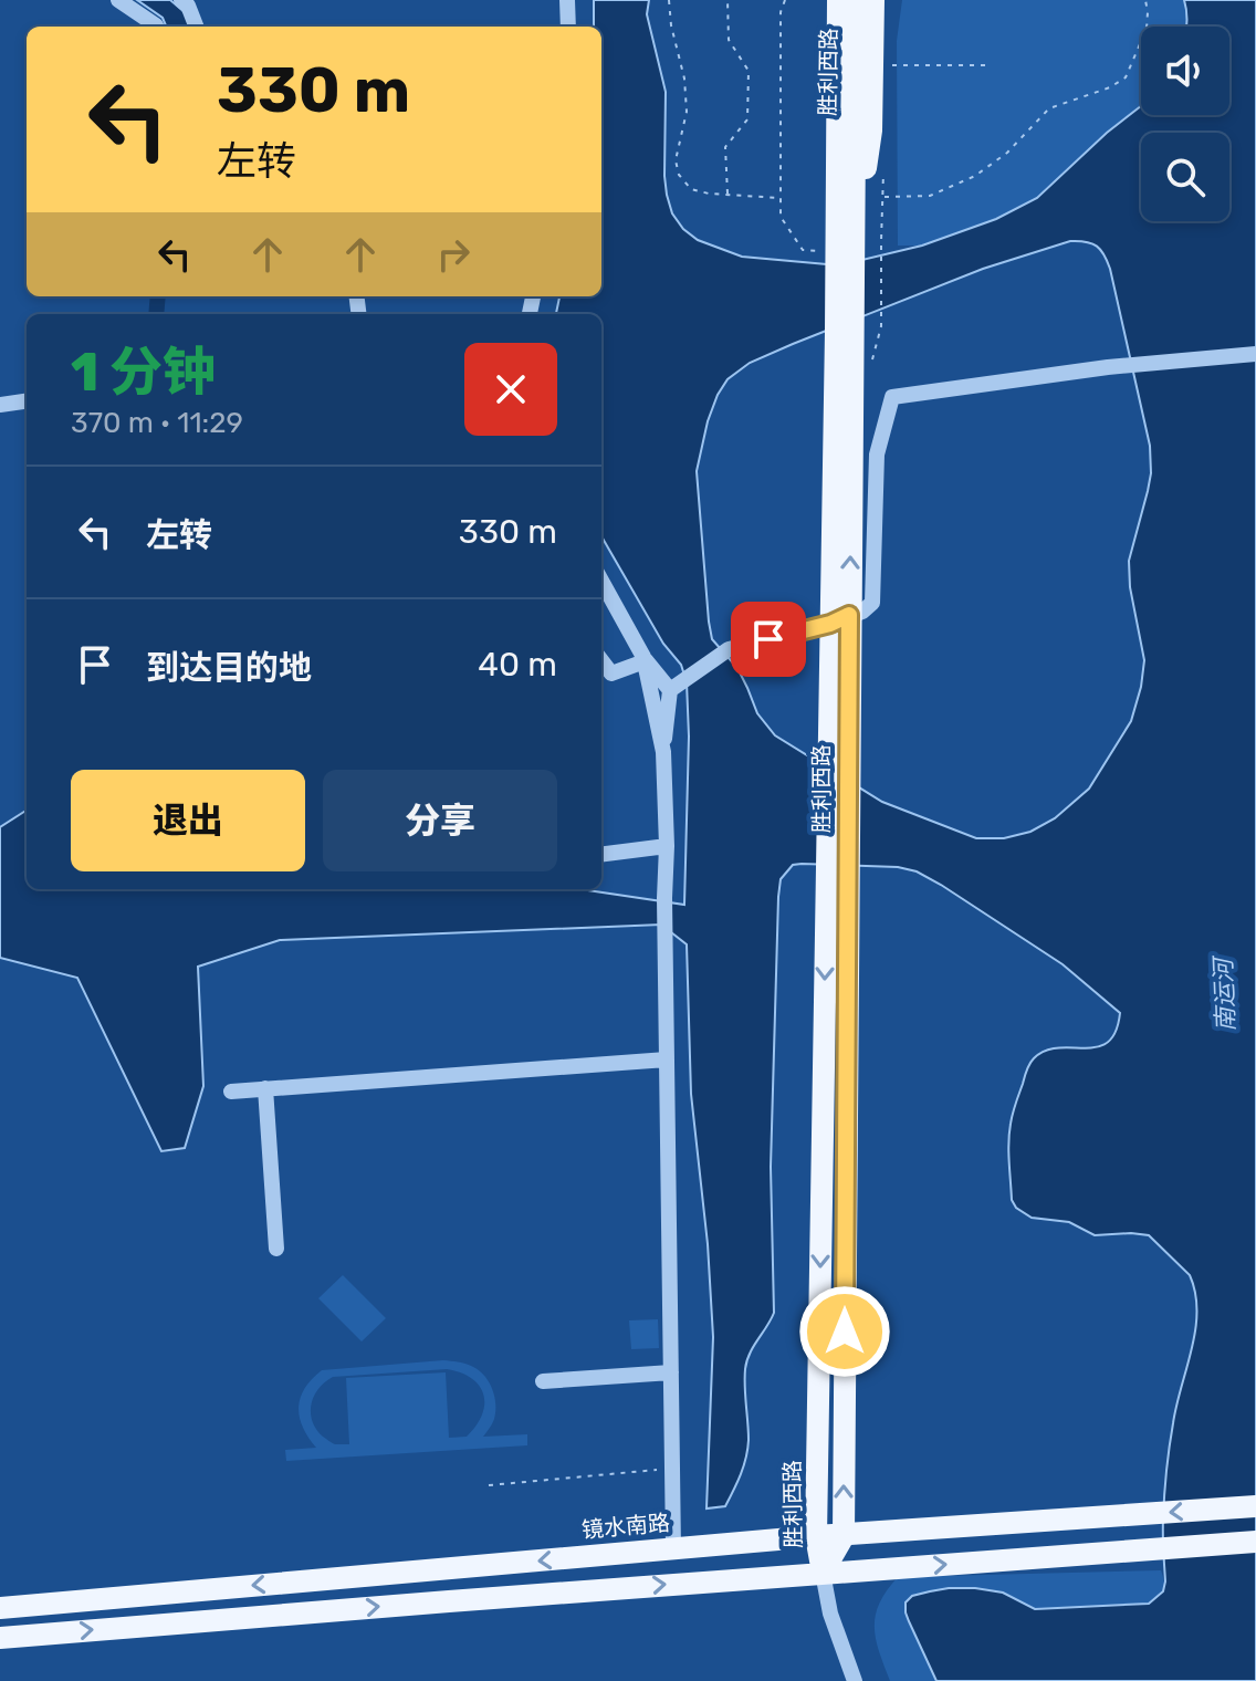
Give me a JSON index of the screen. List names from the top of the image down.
{
  "streets": {
    "main road": ["胜利西路", "镜水南路"]
  },
  "crossings": [
    ["胜利西路", "镜水南路"]
  ],
  "water": ["南运河"],
  "page": {
    "turn": ["330 m", "左转"],
    "heading": ["1 分钟", "370 m · 11:29"],
    "list": [
      {
        "name": "左转",
        "value": "330 m"
      },
      {
        "name": "到达目的地",
        "value": "40 m"
      }
    ],
    "buttons": ["退出", "分享"]
  }
}
